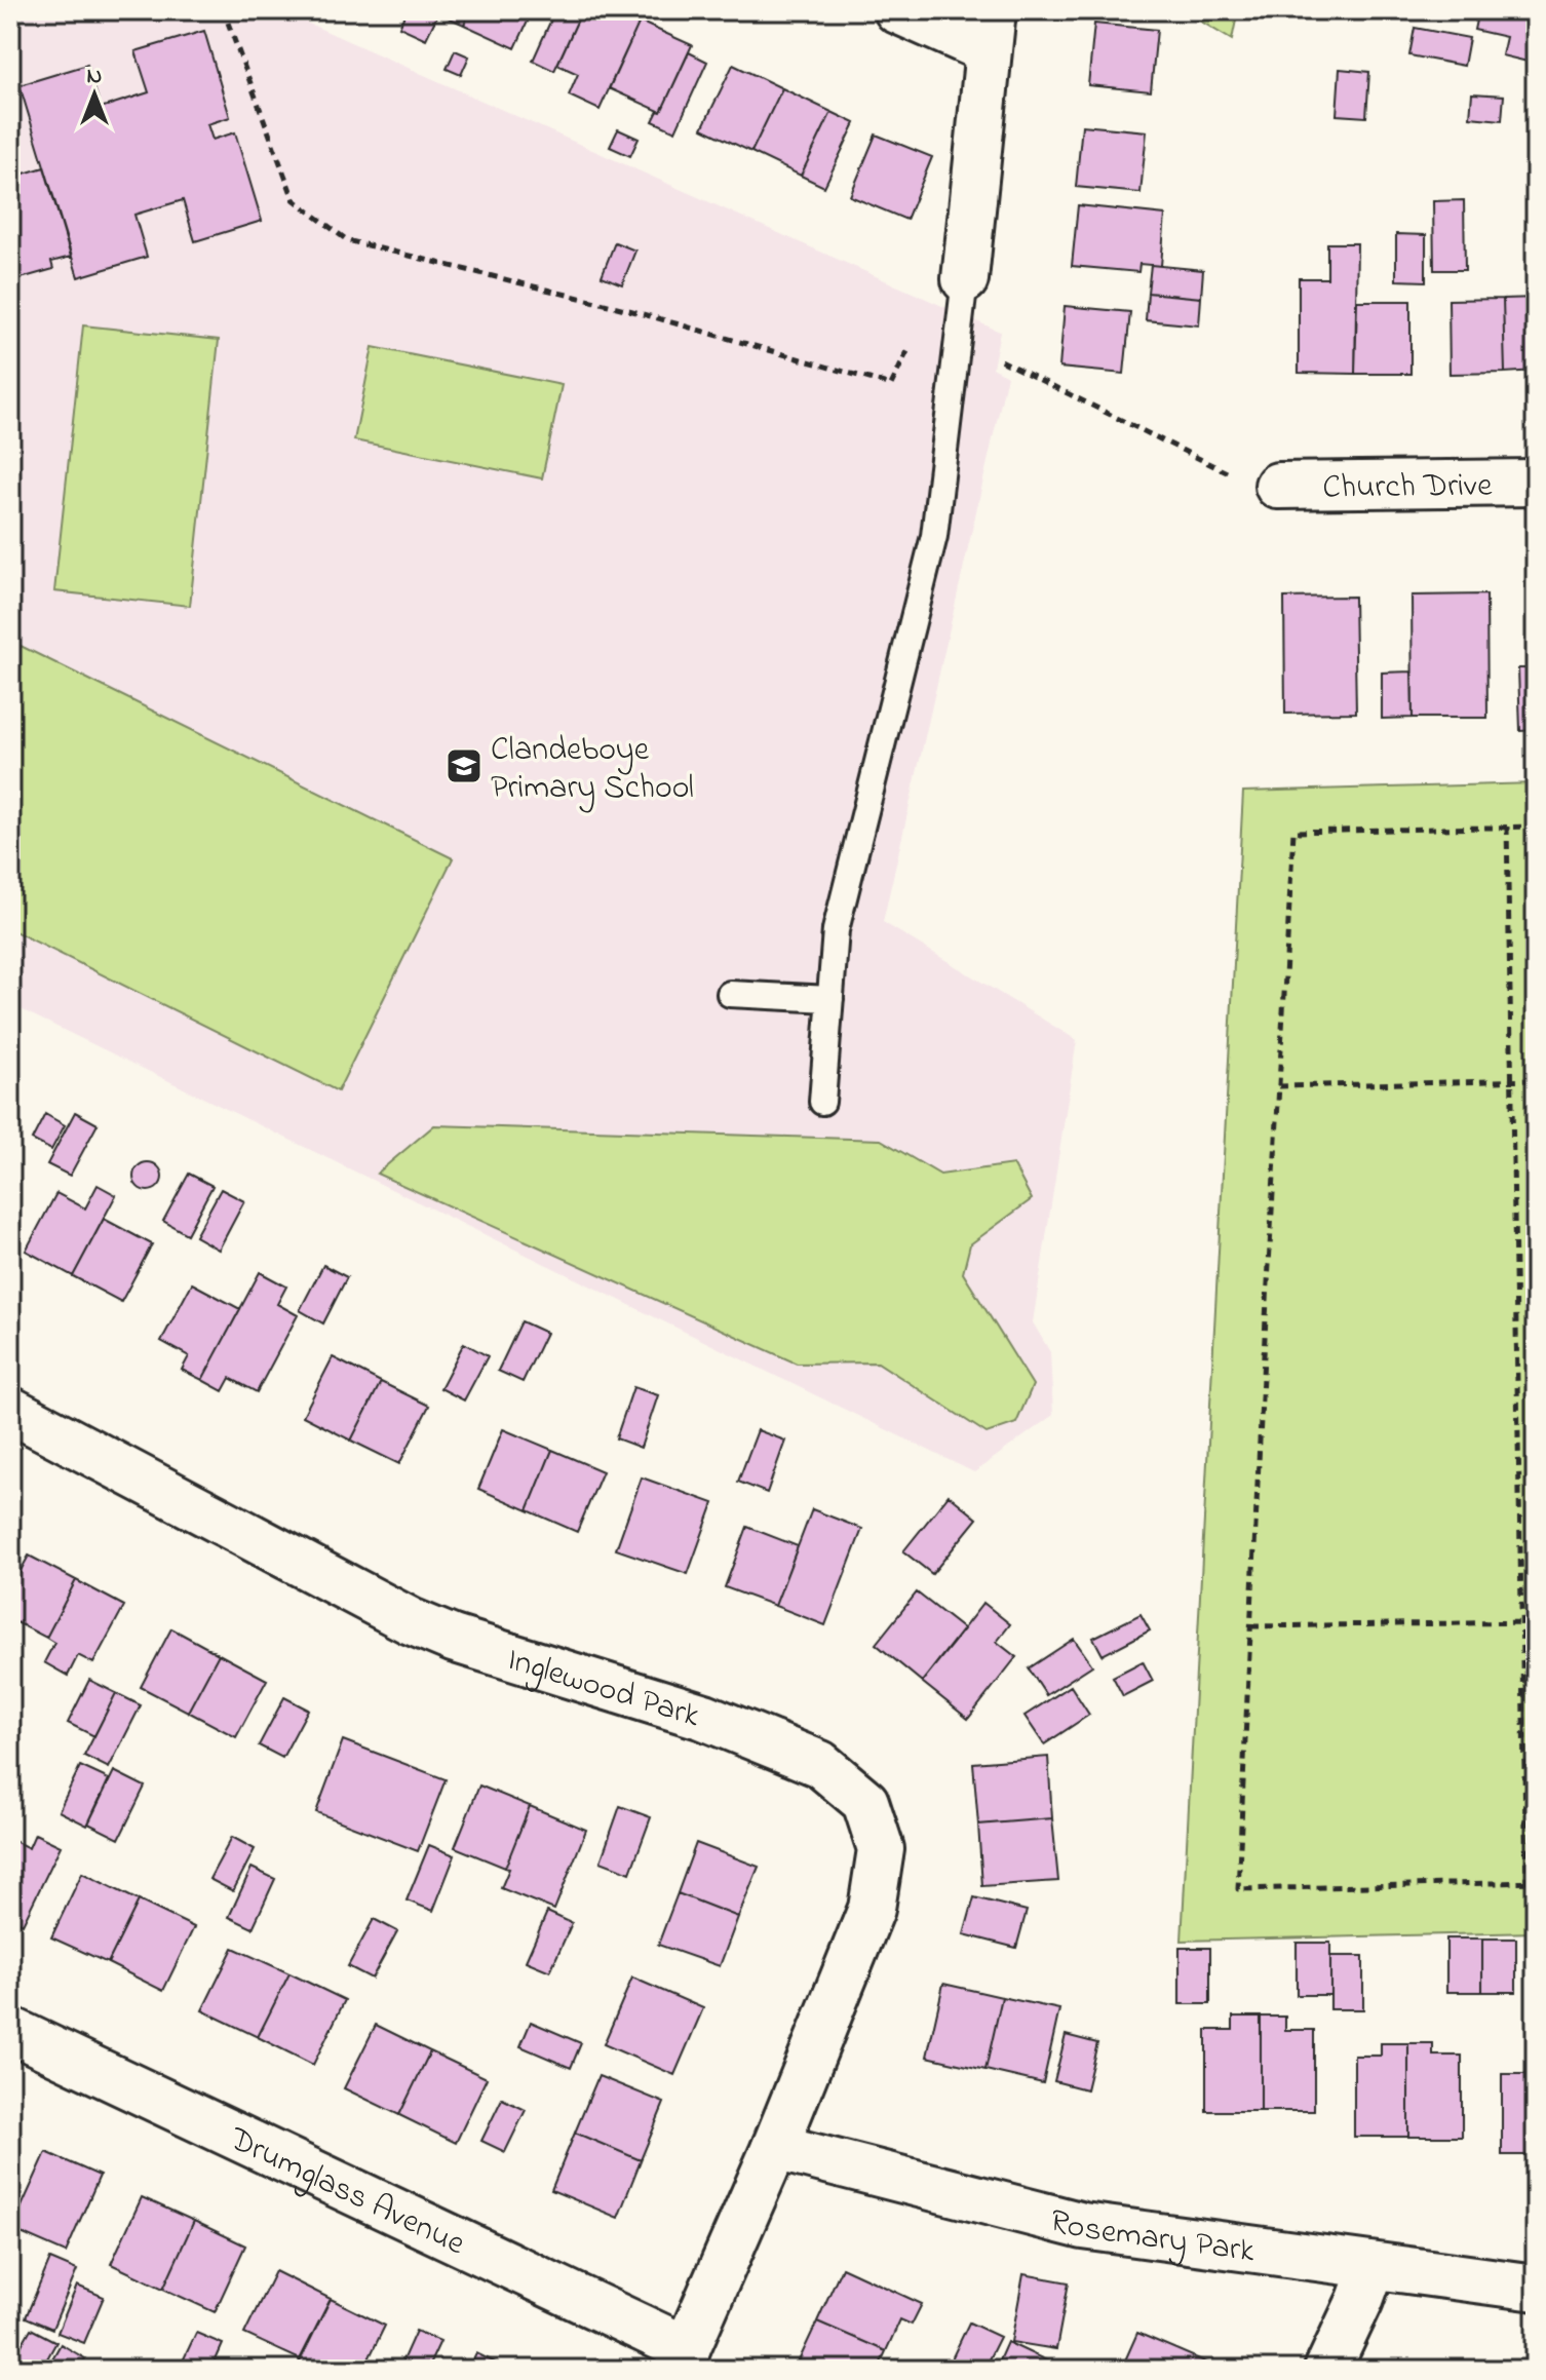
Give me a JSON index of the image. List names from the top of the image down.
{
  "streets": {
    "street": [
      "Church Drive",
      "Inglewood Park",
      "Drumglass Avenue",
      "Rosemary Park"
    ]
  },
  "crossings": [
    ["Inglewood Park", "Drumglass Avenue"],
    ["Inglewood Park", "Rosemary Park"]
  ],
  "places": {
    "school or university": ["Clandeboye Primary School"]
  },
  "north": "top"
}
